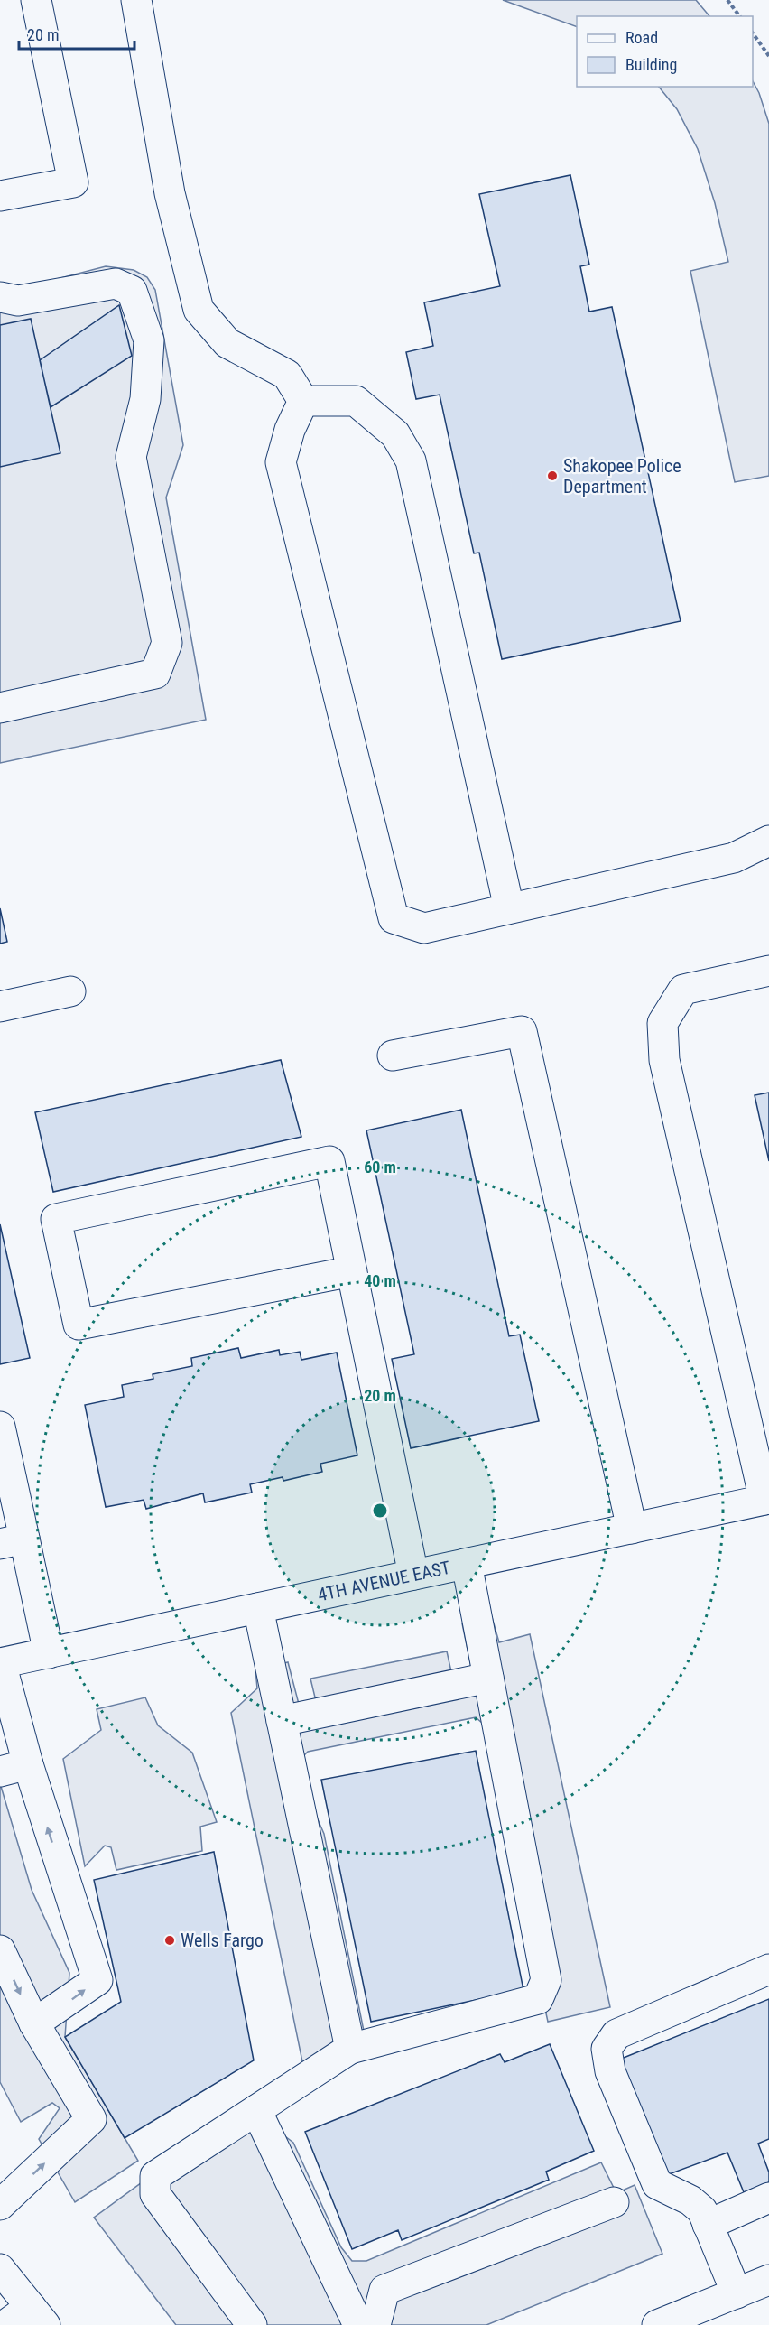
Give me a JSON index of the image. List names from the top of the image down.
{
  "streets": {
    "street": ["4TH AVENUE EAST"]
  },
  "places": ["Shakopee Police Department", "Wells Fargo"],
  "legend": ["Road", "Building"],
  "scale_bar": "20 m",
  "rings": ["60 m", "40 m", "20 m"]
}
